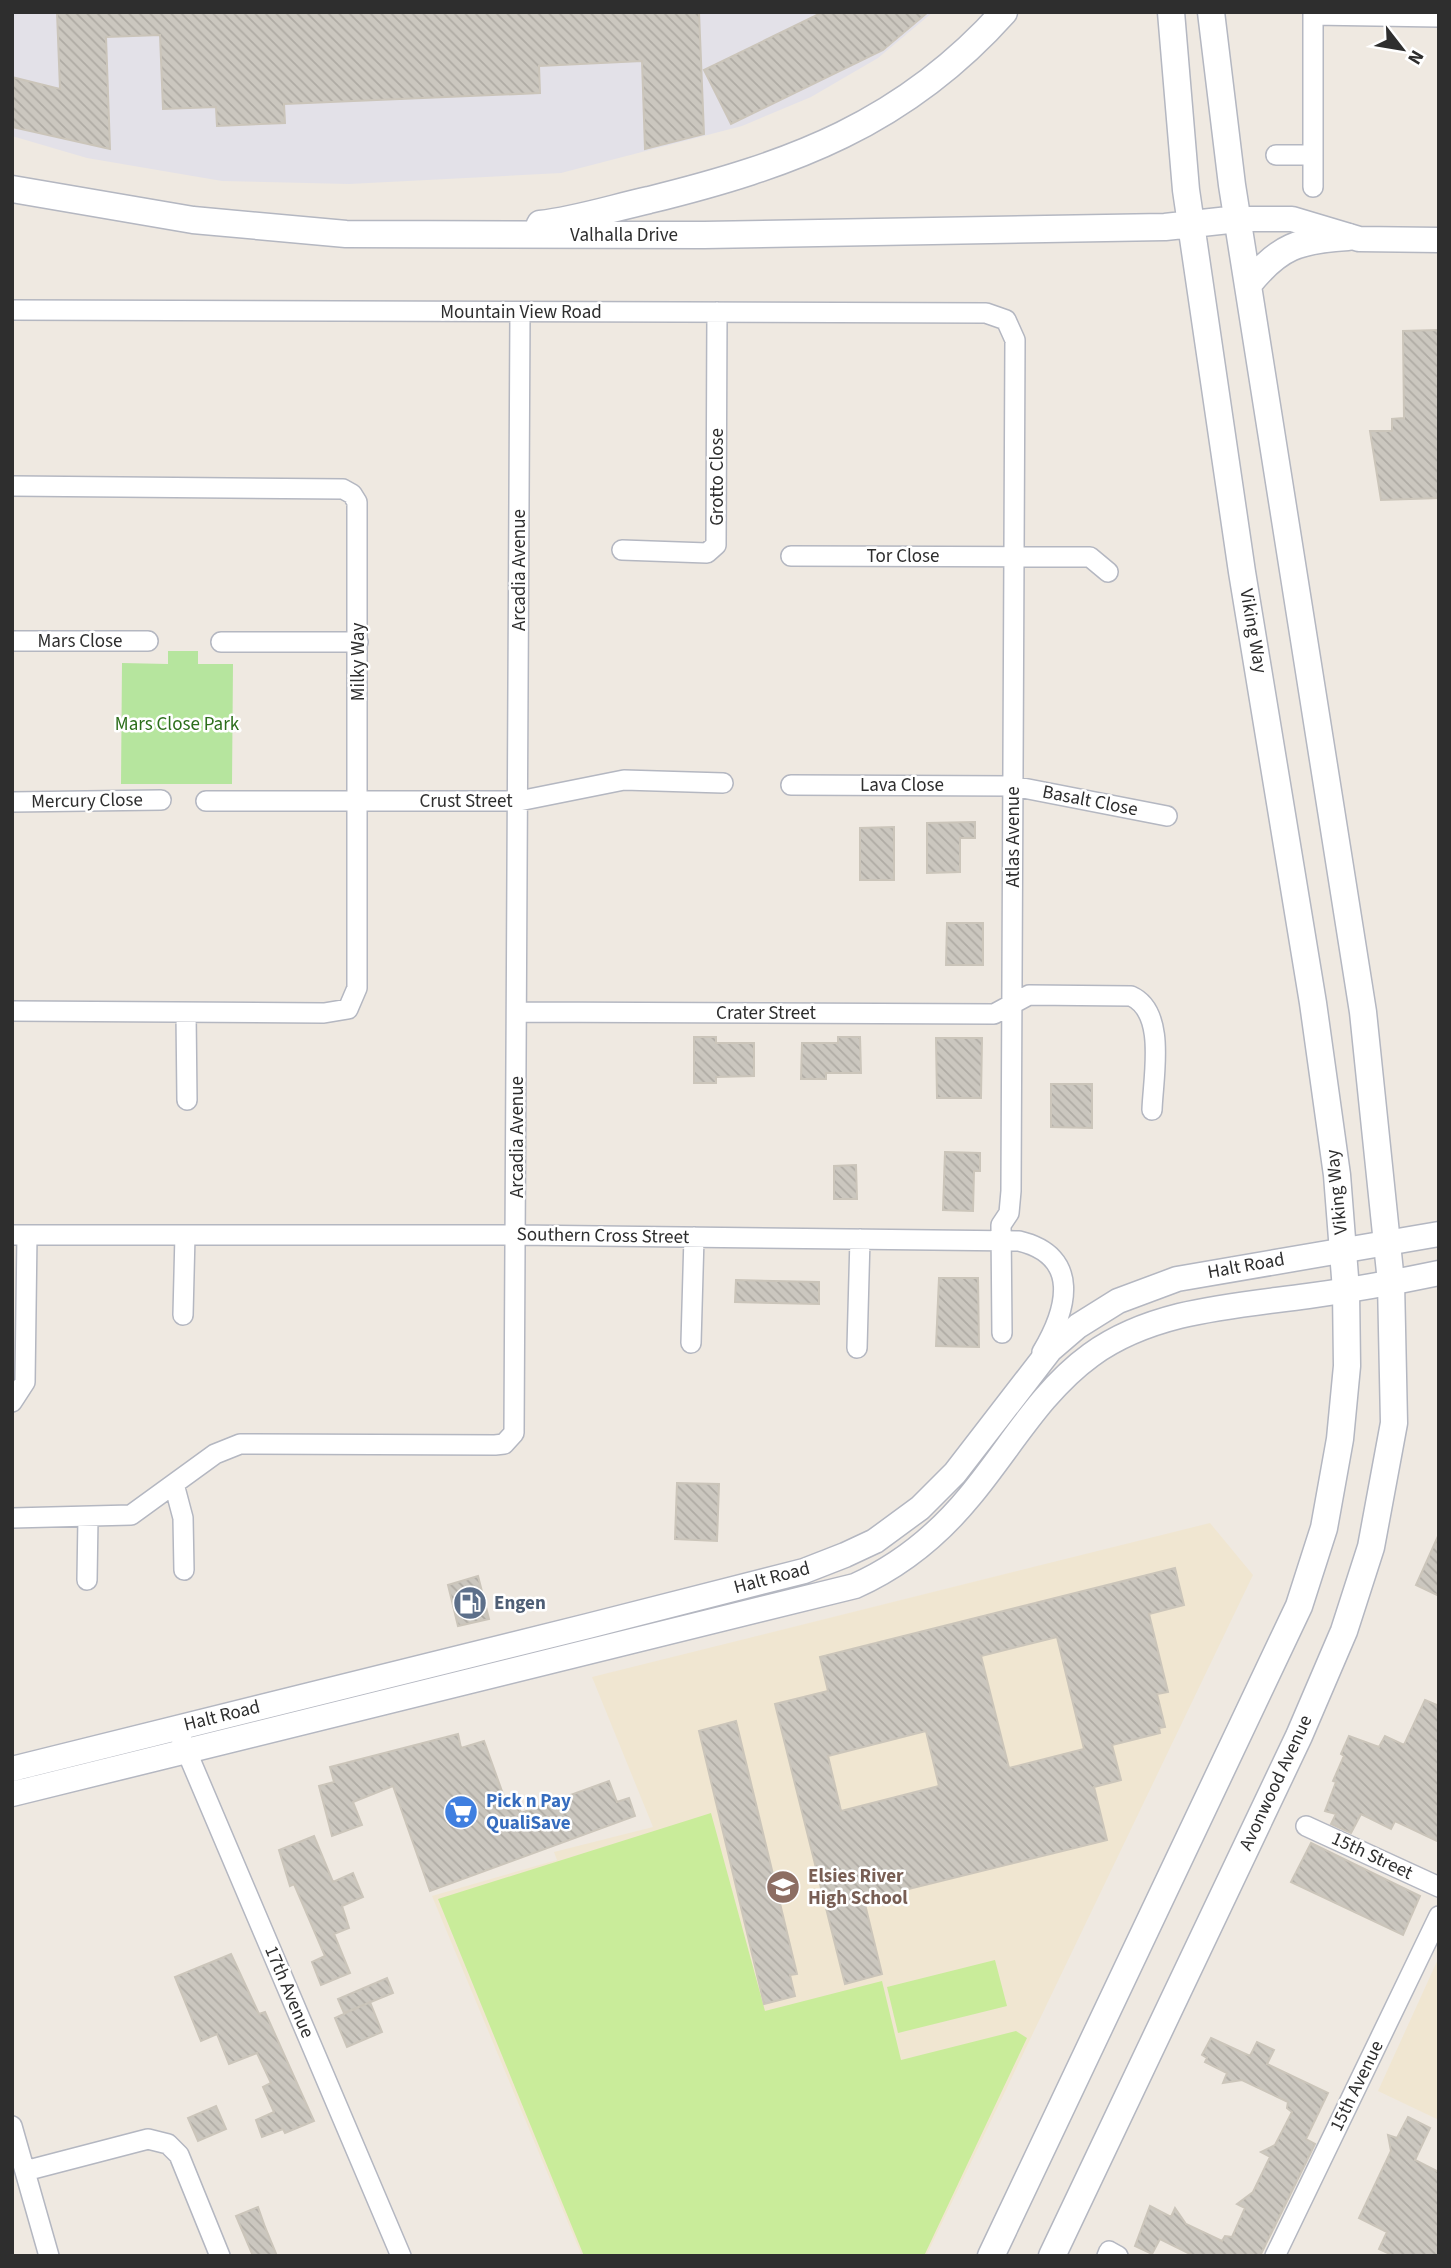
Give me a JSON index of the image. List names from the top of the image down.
{
  "streets": {
    "main road": ["Valhalla Drive", "Viking Way", "Avonwood Avenue"],
    "street": [
      "Mountain View Road",
      "Grotto Close",
      "Tor Close",
      "Arcadia Avenue",
      "Mars Close",
      "Milky Way",
      "Lava Close",
      "Mercury Close",
      "Crust Street",
      "Basalt Close",
      "Atlas Avenue",
      "Crater Street",
      "Southern Cross Street",
      "Halt Road",
      "15th Street",
      "17th Avenue",
      "15th Avenue"
    ]
  },
  "crossings": [
    ["Valhalla Drive", "Viking Way"],
    ["Mountain View Road", "Grotto Close"],
    ["Mountain View Road", "Arcadia Avenue"],
    ["Mountain View Road", "Atlas Avenue"],
    ["Tor Close", "Atlas Avenue"],
    ["Arcadia Avenue", "Crust Street"],
    ["Arcadia Avenue", "Crater Street"],
    ["Arcadia Avenue", "Southern Cross Street"],
    ["Viking Way", "Halt Road"],
    ["Milky Way", "Crust Street"],
    ["Lava Close", "Basalt Close"],
    ["Lava Close", "Atlas Avenue"],
    ["Basalt Close", "Atlas Avenue"],
    ["Atlas Avenue", "Crater Street"],
    ["Atlas Avenue", "Southern Cross Street"],
    ["Southern Cross Street", "Halt Road"],
    ["Halt Road", "Avonwood Avenue"],
    ["Halt Road", "17th Avenue"]
  ],
  "parks": ["Mars Close Park"],
  "places": {
    "fuel station": ["Engen"],
    "supermarket": ["Pick n Pay QualiSave"],
    "school or university": ["Elsies River High School"]
  },
  "north": "bottom right"
}
